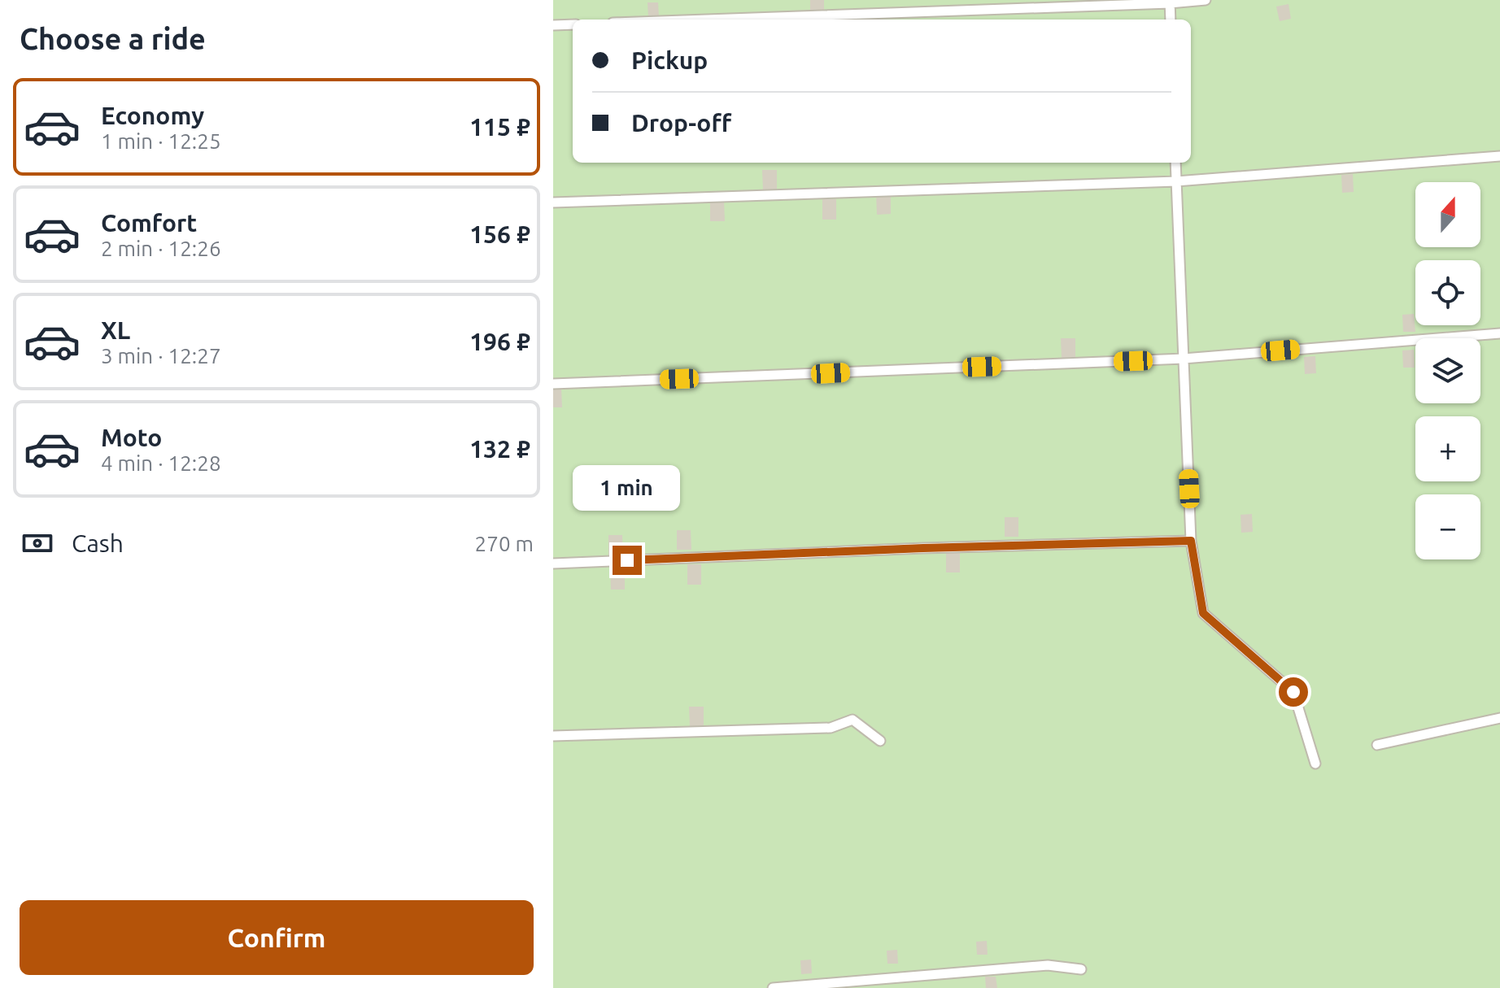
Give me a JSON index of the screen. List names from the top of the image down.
{
  "north": "top",
  "page": {
    "heading": "Choose a ride",
    "banner": ["Pickup", "Drop-off"],
    "list": [
      {
        "name": "Economy",
        "note": "1 min · 12:25",
        "value": "115 ₽"
      },
      {
        "name": "Comfort",
        "note": "2 min · 12:26",
        "value": "156 ₽"
      },
      {
        "name": "XL",
        "note": "3 min · 12:27",
        "value": "196 ₽"
      },
      {
        "name": "Moto",
        "note": "4 min · 12:28",
        "value": "132 ₽"
      }
    ],
    "map_buttons": ["+", "−"],
    "bubble": "1 min",
    "pay": ["Cash", "270 m"],
    "buttons": "Confirm"
  }
}
